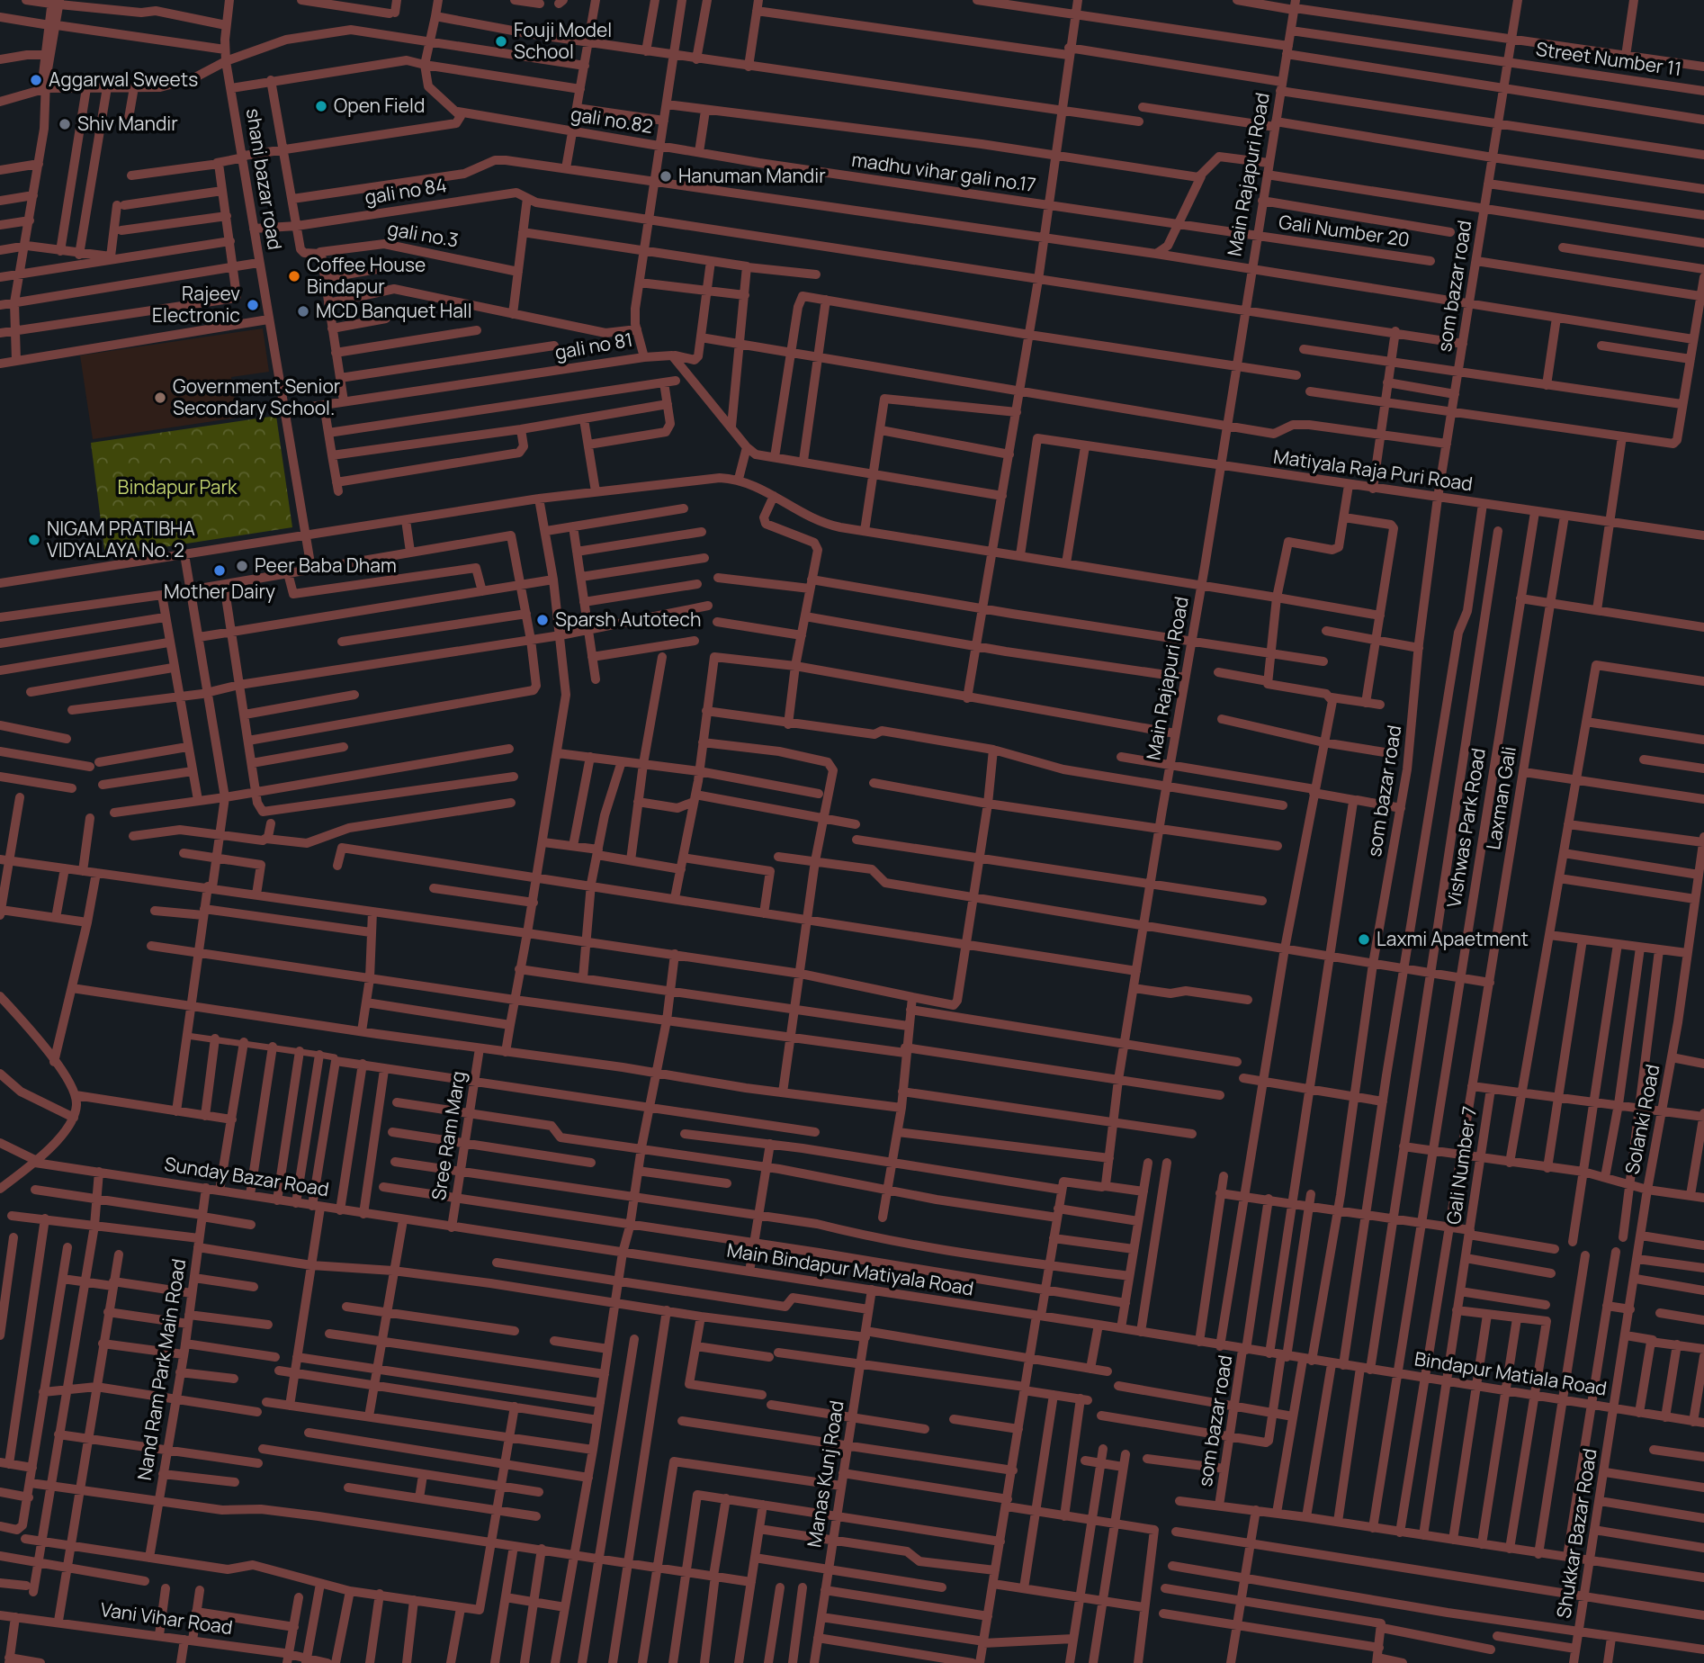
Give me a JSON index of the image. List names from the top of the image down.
{
  "streets": {
    "street": [
      "Street Number 11",
      "gali no.82",
      "madhu vihar gali no.17",
      "Main Rajapuri Road",
      "shani bazar road",
      "gali no 84",
      "Gali Number 20",
      "gali no.3",
      "som bazar road",
      "gali no 81",
      "Matiyala Raja Puri Road",
      "Laxman Gali",
      "Vishwas Park Road",
      "Solanki Road",
      "Sree Ram Marg",
      "Gali Number 7",
      "Sunday Bazar Road",
      "Main Bindapur Matiyala Road",
      "Nand Ram Park Main Road",
      "Bindapur Matiala Road",
      "Manas Kunj Road",
      "Shukkar Bazar Road",
      "Vani Vihar Road"
    ]
  },
  "crossings": [
    ["Street Number 11", "Main Rajapuri Road"],
    ["Street Number 11", "som bazar road"],
    ["gali no.82", "madhu vihar gali no.17"],
    ["gali no.82", "gali no 81"],
    ["madhu vihar gali no.17", "Gali Number 20"],
    ["Main Rajapuri Road", "Gali Number 20"],
    ["Main Rajapuri Road", "Matiyala Raja Puri Road"],
    ["shani bazar road", "gali no 84"],
    ["shani bazar road", "gali no 81"],
    ["som bazar road", "Matiyala Raja Puri Road"],
    ["som bazar road", "Main Bindapur Matiyala Road"],
    ["som bazar road", "Bindapur Matiala Road"],
    ["Matiyala Raja Puri Road", "Laxman Gali"],
    ["Matiyala Raja Puri Road", "Vishwas Park Road"],
    ["Laxman Gali", "Bindapur Matiala Road"],
    ["Vishwas Park Road", "Bindapur Matiala Road"],
    ["Solanki Road", "Gali Number 7"],
    ["Solanki Road", "Bindapur Matiala Road"],
    ["Solanki Road", "Shukkar Bazar Road"],
    ["Sree Ram Marg", "Sunday Bazar Road"],
    ["Sree Ram Marg", "Main Bindapur Matiyala Road"],
    ["Gali Number 7", "Bindapur Matiala Road"],
    ["Sunday Bazar Road", "Main Bindapur Matiyala Road"],
    ["Sunday Bazar Road", "Nand Ram Park Main Road"],
    ["Main Bindapur Matiyala Road", "Manas Kunj Road"],
    ["Bindapur Matiala Road", "Shukkar Bazar Road"]
  ],
  "parks": ["Bindapur Park"],
  "places": [
    "Fouji Model School",
    "Aggarwal Sweets",
    "Open Field",
    "Shiv Mandir",
    "Hanuman Mandir",
    "Coffee House Bindapur",
    "Rajeev Electronic",
    "MCD Banquet Hall",
    "Government Senior Secondary School.",
    "NIGAM PRATIBHA VIDYALAYA No. 2",
    "Peer Baba Dham",
    "Mother Dairy",
    "Sparsh Autotech",
    "Laxmi Apaetment"
  ]
}
